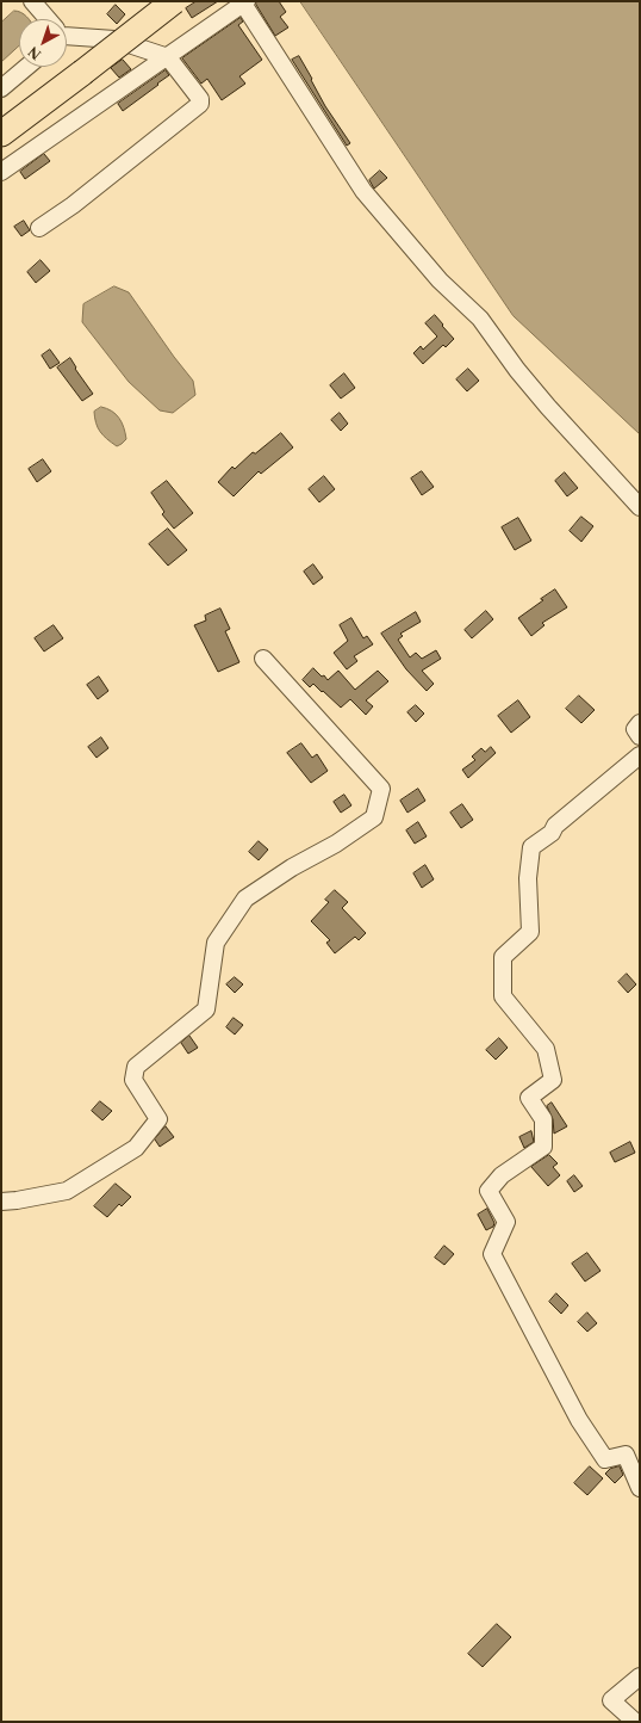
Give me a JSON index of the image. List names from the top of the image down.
{
  "north": "bottom left"
}
